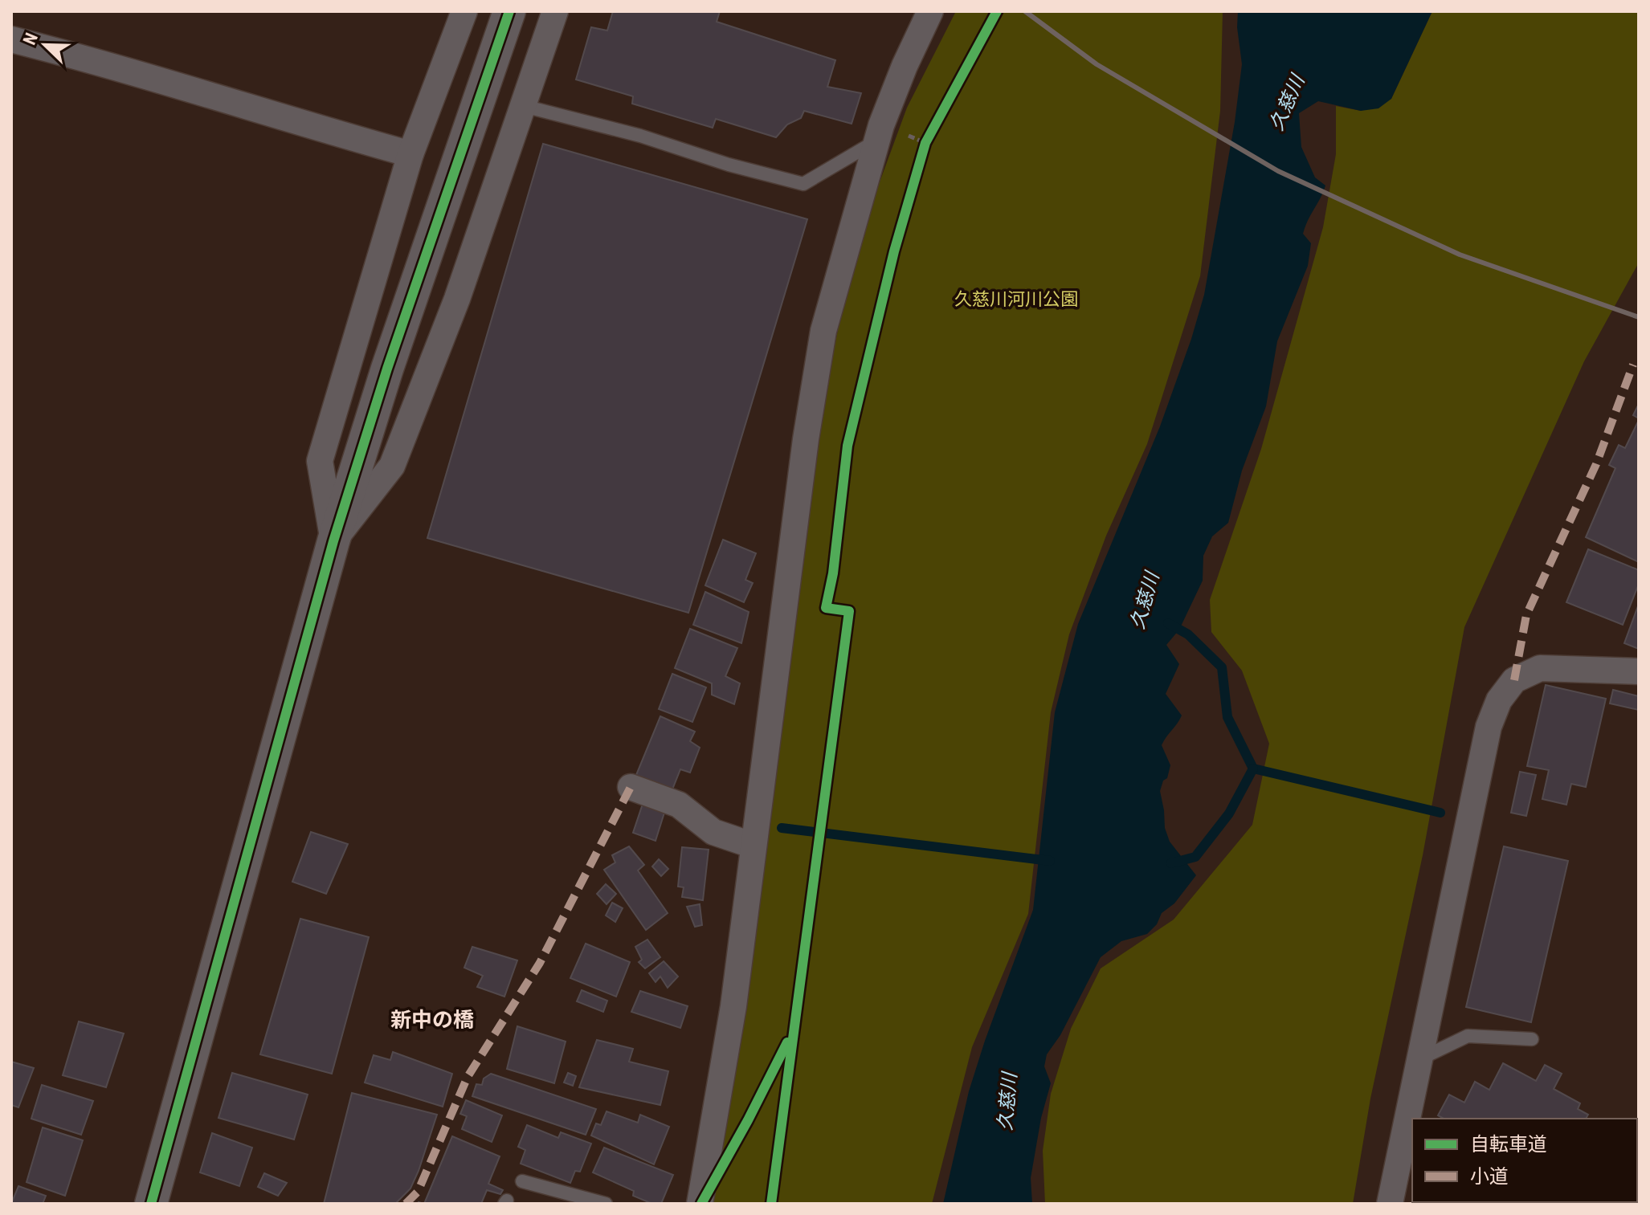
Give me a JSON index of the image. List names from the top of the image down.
{
  "districts": ["新中の橋"],
  "water": ["久慈川"],
  "parks": ["久慈川河川公園"],
  "legend": ["自転車道", "小道"],
  "north": "top left"
}
